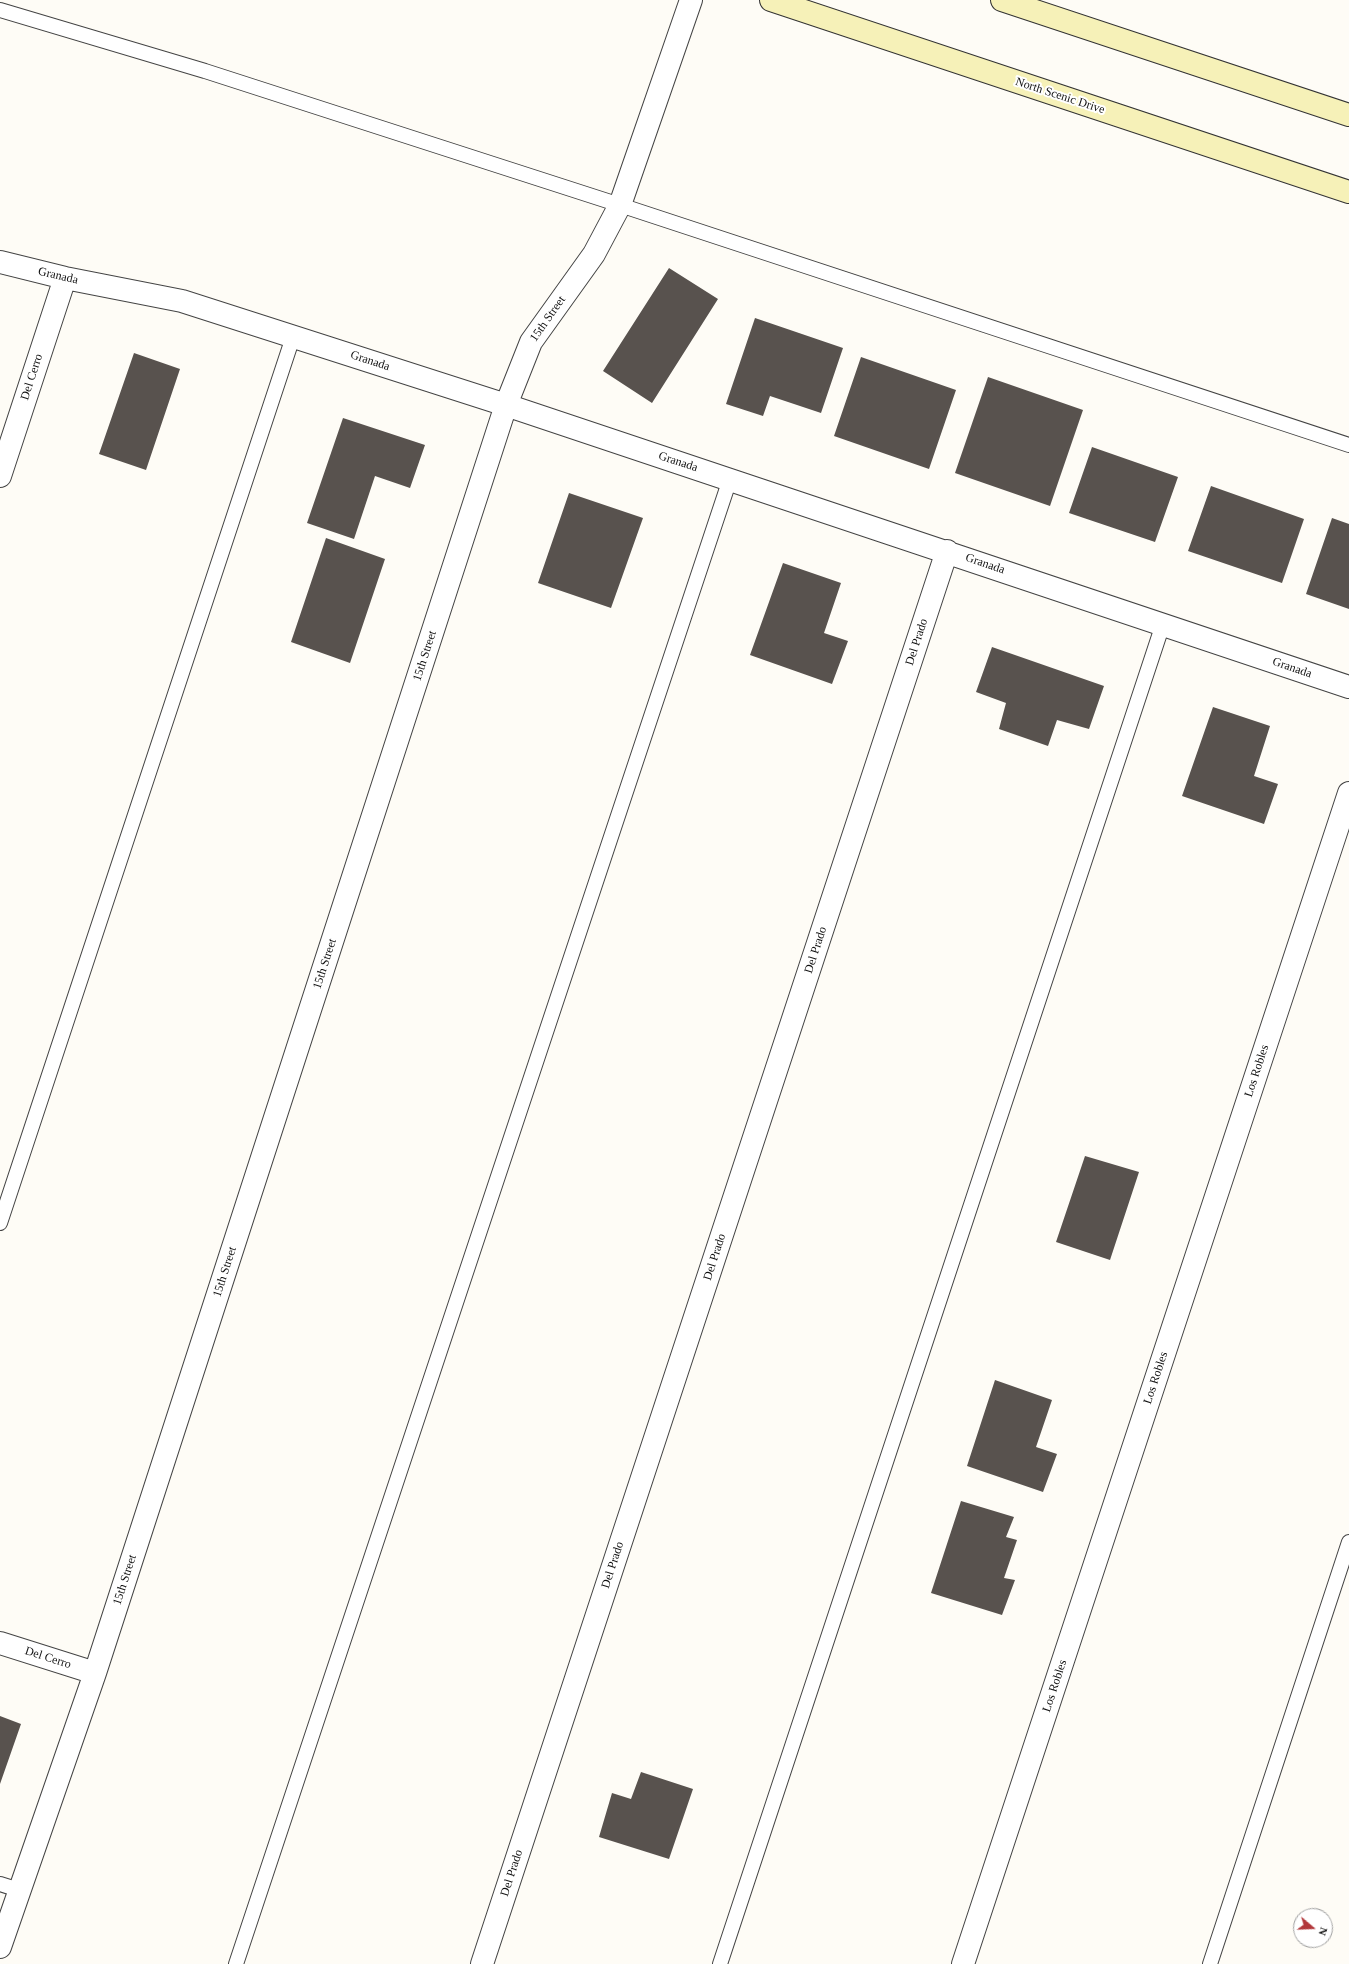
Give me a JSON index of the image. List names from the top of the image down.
{
  "streets": {
    "main road": ["North Scenic Drive"],
    "street": [
      "Granada",
      "15th Street",
      "Del Cerro",
      "Del Prado",
      "Los Robles"
    ]
  },
  "crossings": [
    ["Granada", "15th Street"],
    ["Granada", "Del Cerro"],
    ["Granada", "Del Prado"],
    ["15th Street", "Del Cerro"]
  ],
  "north": "right"
}
